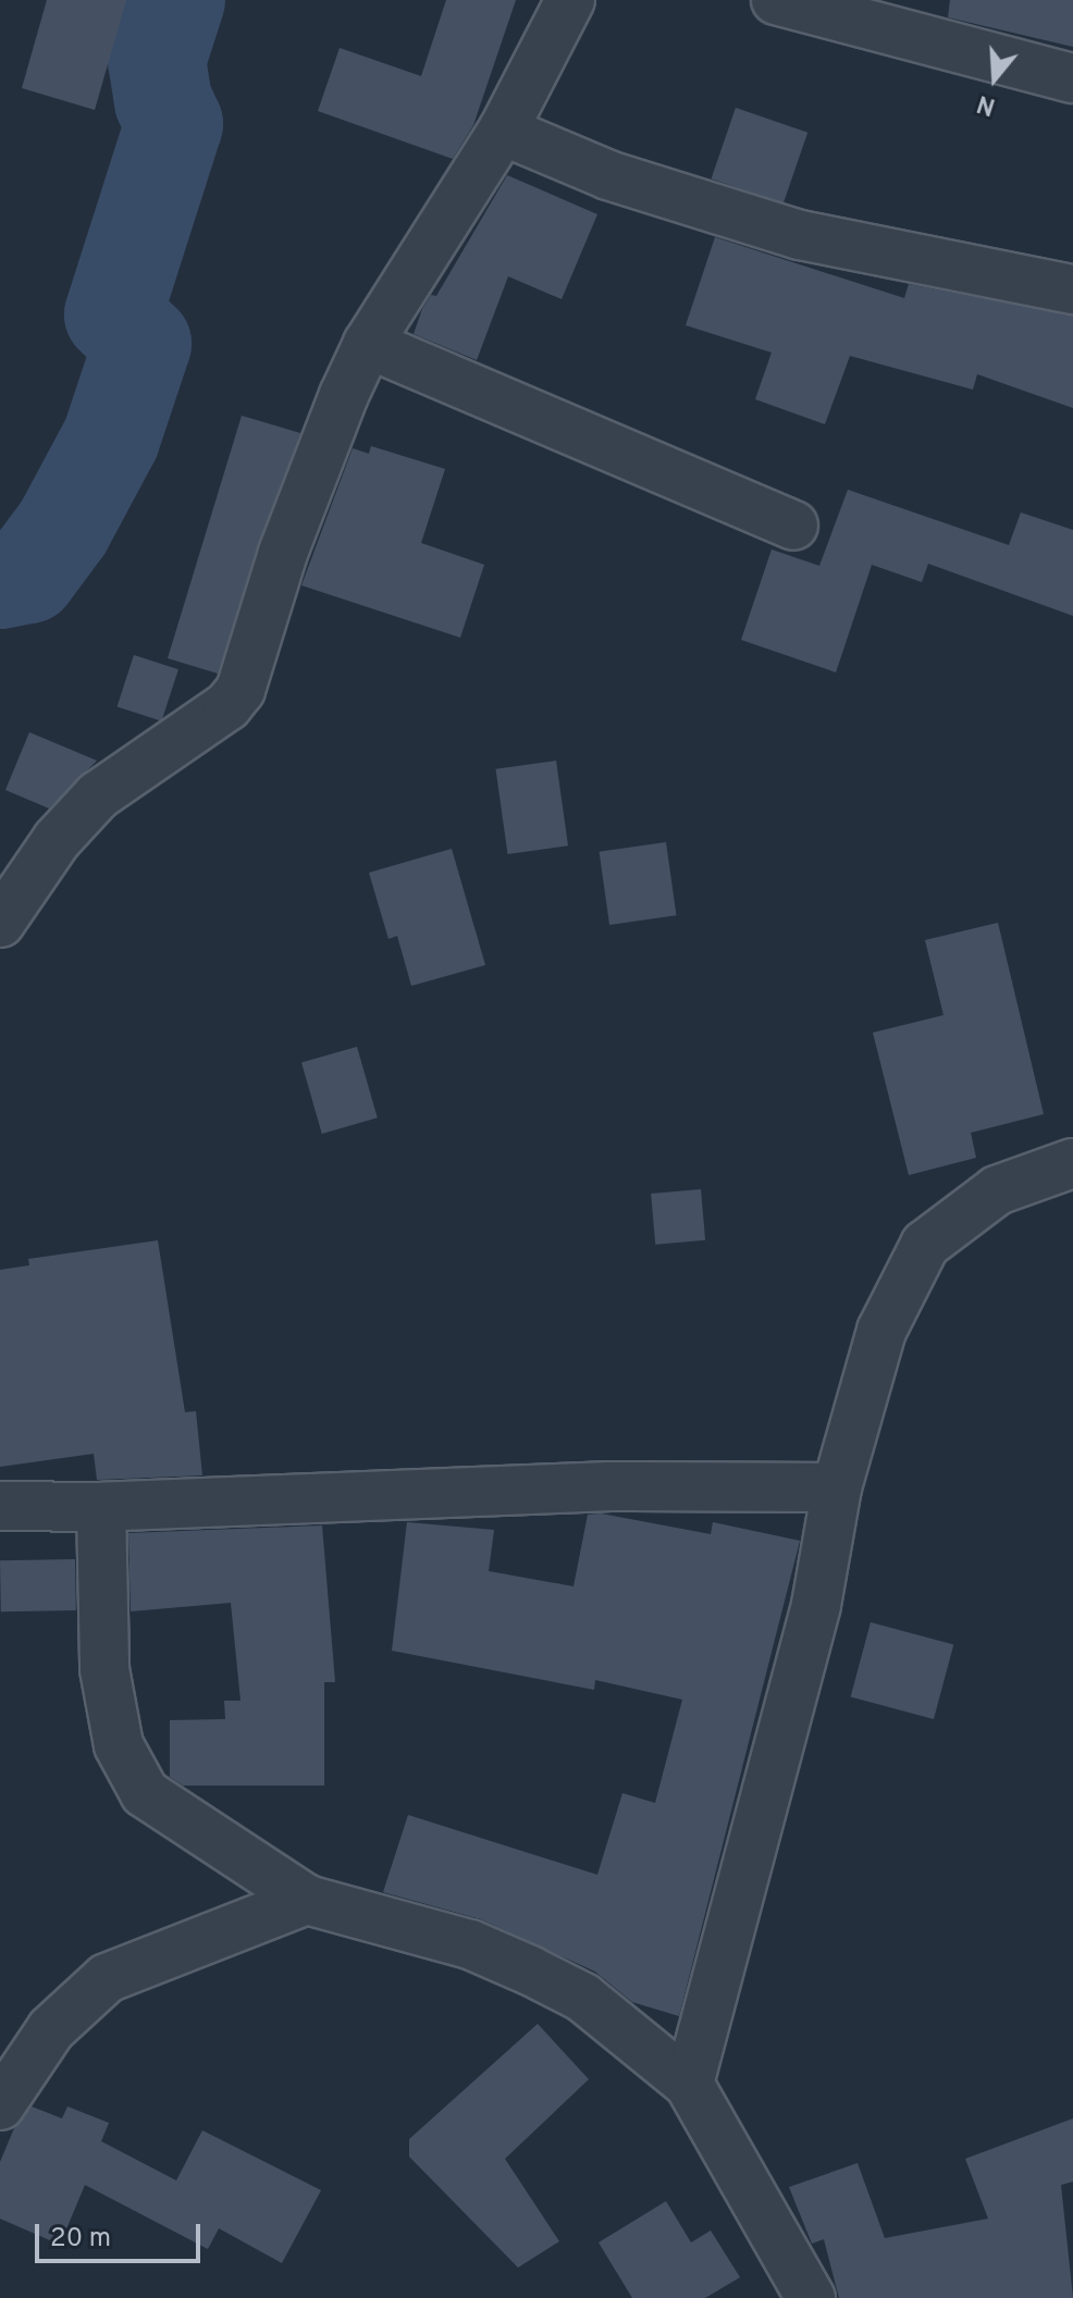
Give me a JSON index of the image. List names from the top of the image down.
{
  "scale_bar": "20 m",
  "north": "bottom"
}
